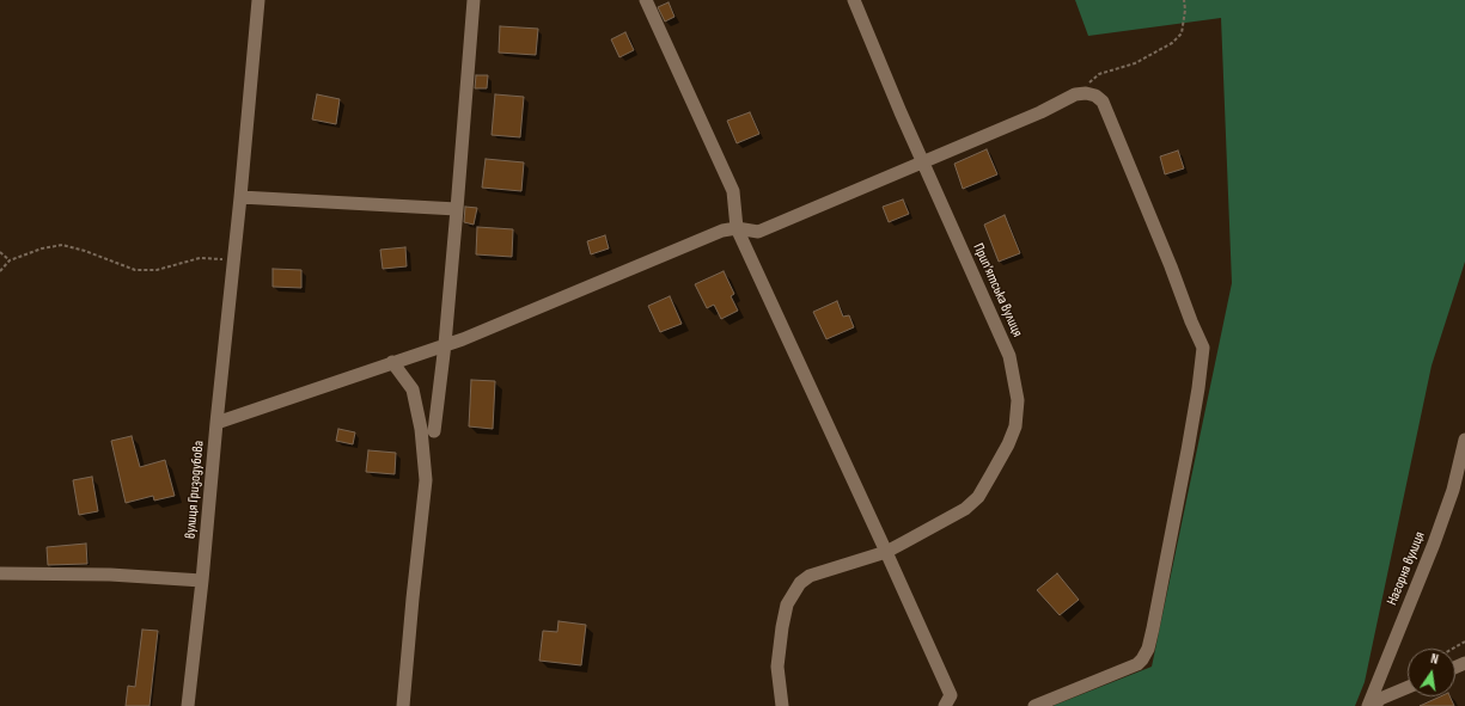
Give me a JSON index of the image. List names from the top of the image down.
{
  "streets": {
    "street": ["Прип’ятська вулиця", "вулиця Гризодубова", "Нагорна вулиця"]
  },
  "north": "top"
}
